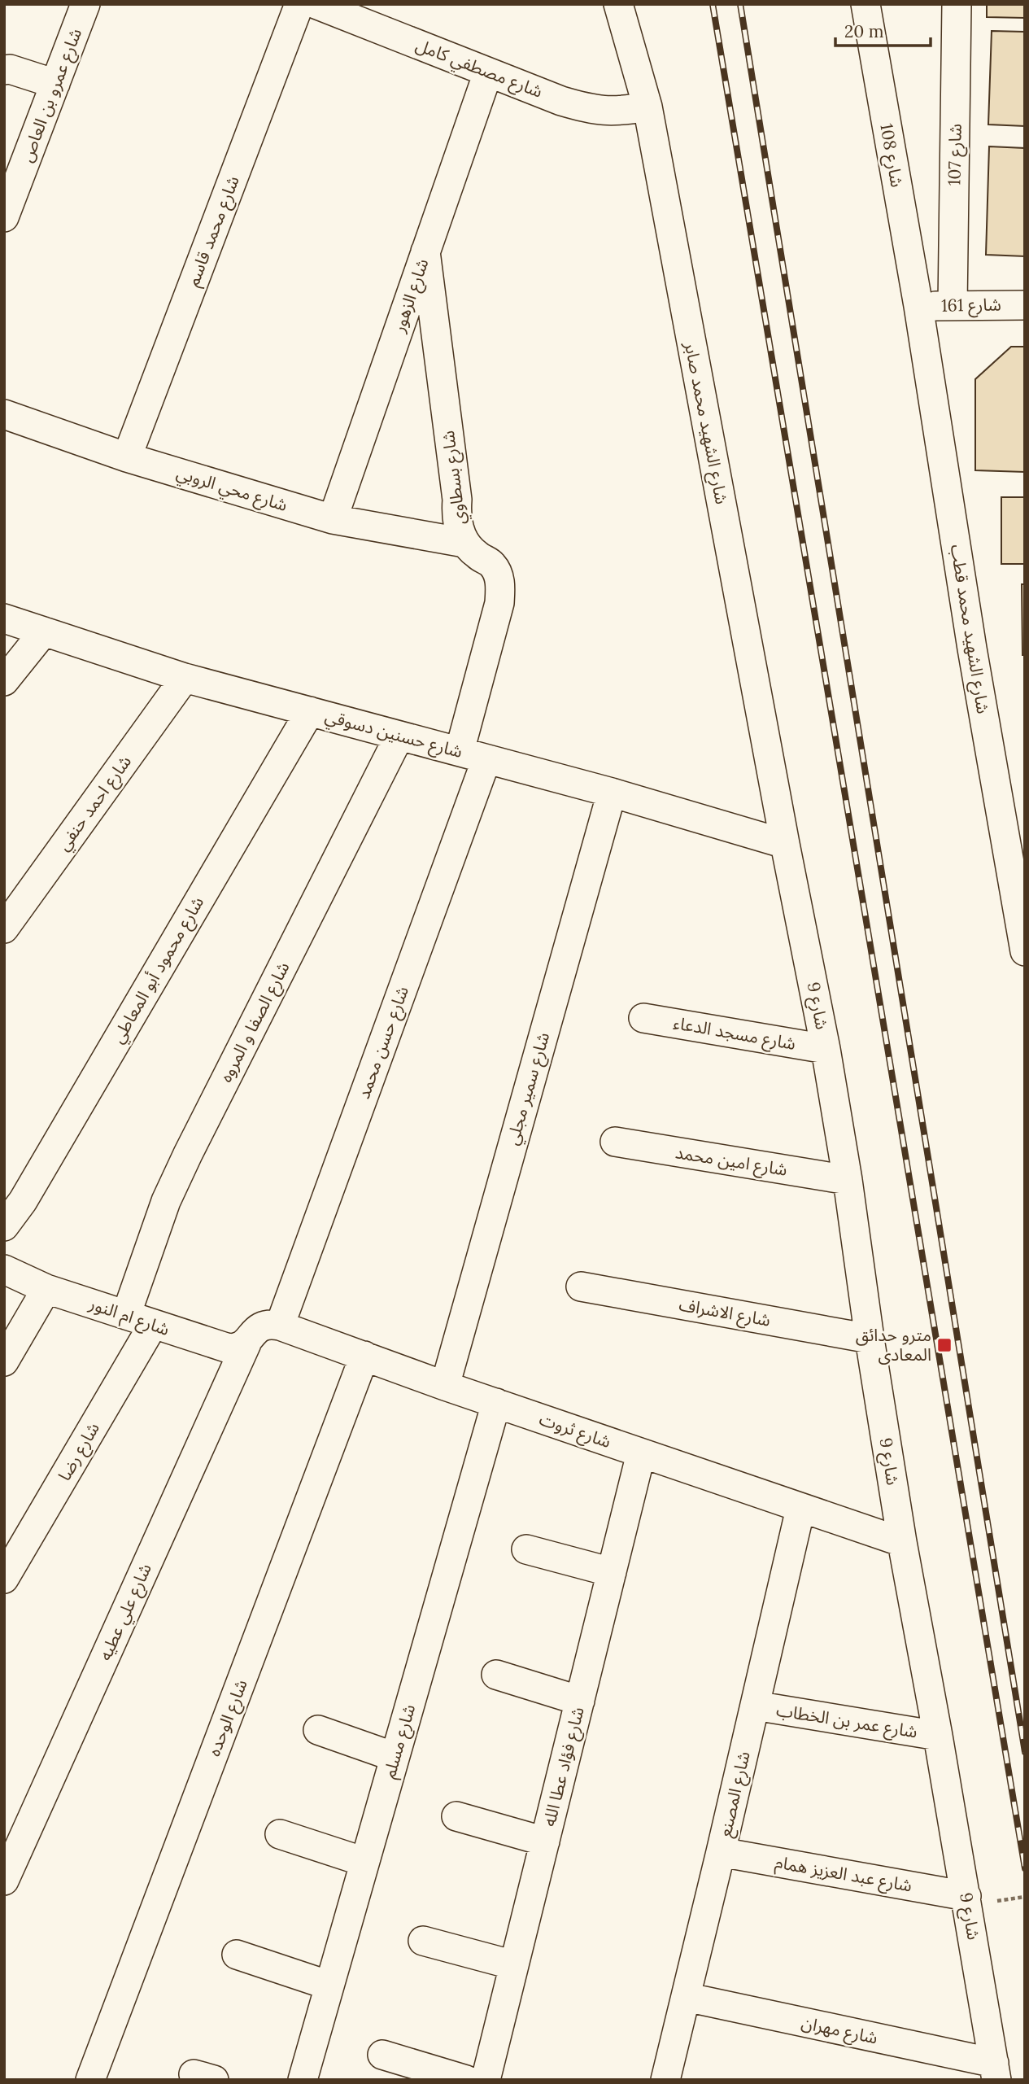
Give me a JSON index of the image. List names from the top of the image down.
{
  "streets": {
    "street": [
      "شارع مصطفي كامل",
      "شارع عمرو بن العاص",
      "شارع 107",
      "شارع 108",
      "شارع محمد قاسم",
      "شارع الزهور",
      "شارع 161",
      "شارع الشهيد محمد صابر",
      "شارع بسطاوي",
      "شارع محي الروبي",
      "شارع الشهيد محمد قطب",
      "شارع حسنين دسوقي",
      "شارع احمد حنفي",
      "شارع محمود أبو المعاطي",
      "شارع 9",
      "شارع الصفا و المروه",
      "شارع مسجد الدعاء",
      "شارع حسن محمد",
      "شارع سمير مجلي",
      "شارع امين محمد",
      "شارع الاشراف",
      "شارع ام النور",
      "شارع ثروت",
      "شارع رضا",
      "شارع علي عطيه",
      "شارع الوحده",
      "شارع عمر بن الخطاب",
      "شارع مسلم",
      "شارع فؤاد عطا الله",
      "شارع المصنع",
      "شارع عبد العزيز همام",
      "شارع مهران"
    ]
  },
  "crossings": [
    ["شارع مصطفي كامل", "شارع الزهور"],
    ["شارع مصطفي كامل", "شارع الشهيد محمد صابر"],
    ["شارع 107", "شارع 161"],
    ["شارع 108", "شارع 161"],
    ["شارع 108", "شارع الشهيد محمد قطب"],
    ["شارع محمد قاسم", "شارع محي الروبي"],
    ["شارع الزهور", "شارع بسطاوي"],
    ["شارع الزهور", "شارع محي الروبي"],
    ["شارع 161", "شارع الشهيد محمد قطب"],
    ["شارع الشهيد محمد صابر", "شارع حسنين دسوقي"],
    ["شارع الشهيد محمد صابر", "شارع 9"],
    ["شارع بسطاوي", "شارع محي الروبي"],
    ["شارع بسطاوي", "شارع حسنين دسوقي"],
    ["شارع حسنين دسوقي", "شارع احمد حنفي"],
    ["شارع حسنين دسوقي", "شارع محمود أبو المعاطي"],
    ["شارع حسنين دسوقي", "شارع 9"],
    ["شارع حسنين دسوقي", "شارع الصفا و المروه"],
    ["شارع حسنين دسوقي", "شارع حسن محمد"],
    ["شارع حسنين دسوقي", "شارع سمير مجلي"],
    ["شارع 9", "شارع مسجد الدعاء"],
    ["شارع 9", "شارع امين محمد"],
    ["شارع 9", "شارع الاشراف"],
    ["شارع 9", "شارع ثروت"],
    ["شارع 9", "شارع عمر بن الخطاب"],
    ["شارع 9", "شارع عبد العزيز همام"],
    ["شارع 9", "شارع مهران"],
    ["شارع الصفا و المروه", "شارع ام النور"],
    ["شارع حسن محمد", "شارع ثروت"],
    ["شارع سمير مجلي", "شارع ثروت"],
    ["شارع ام النور", "شارع رضا"],
    ["شارع ام النور", "شارع علي عطيه"],
    ["شارع ثروت", "شارع الوحده"],
    ["شارع ثروت", "شارع مسلم"],
    ["شارع ثروت", "شارع فؤاد عطا الله"],
    ["شارع ثروت", "شارع المصنع"],
    ["شارع عمر بن الخطاب", "شارع المصنع"],
    ["شارع المصنع", "شارع عبد العزيز همام"],
    ["شارع المصنع", "شارع مهران"]
  ],
  "places": {
    "transit": ["مترو حدائق المعادى"]
  },
  "scale_bar": "20 m"
}
